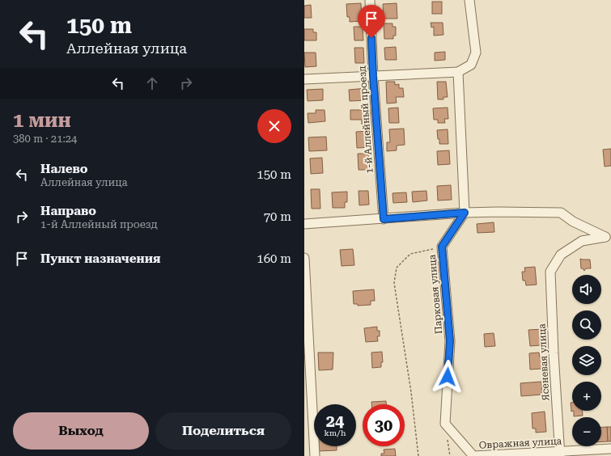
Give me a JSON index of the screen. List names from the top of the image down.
{
  "streets": {
    "street": [
      "1-й Аллейный проезд",
      "Парковая улица",
      "Ясеневая улица",
      "Овражная улица"
    ]
  },
  "crossings": [
    ["Парковая улица", "Овражная улица"],
    ["Ясеневая улица", "Овражная улица"]
  ],
  "page": {
    "turn": ["150 m", "Аллейная улица"],
    "heading": ["1 мин", "380 m · 21:24"],
    "list": [
      {
        "name": "Налево",
        "note": "Аллейная улица",
        "value": "150 m"
      },
      {
        "name": "Направо",
        "note": "1-й Аллейный проезд",
        "value": "70 m"
      },
      {
        "name": "Пункт назначения",
        "value": "160 m"
      }
    ],
    "map_buttons": ["+", "−"],
    "speed": "24 km/h",
    "limit": "30",
    "buttons": ["Выход", "Поделиться"]
  }
}
